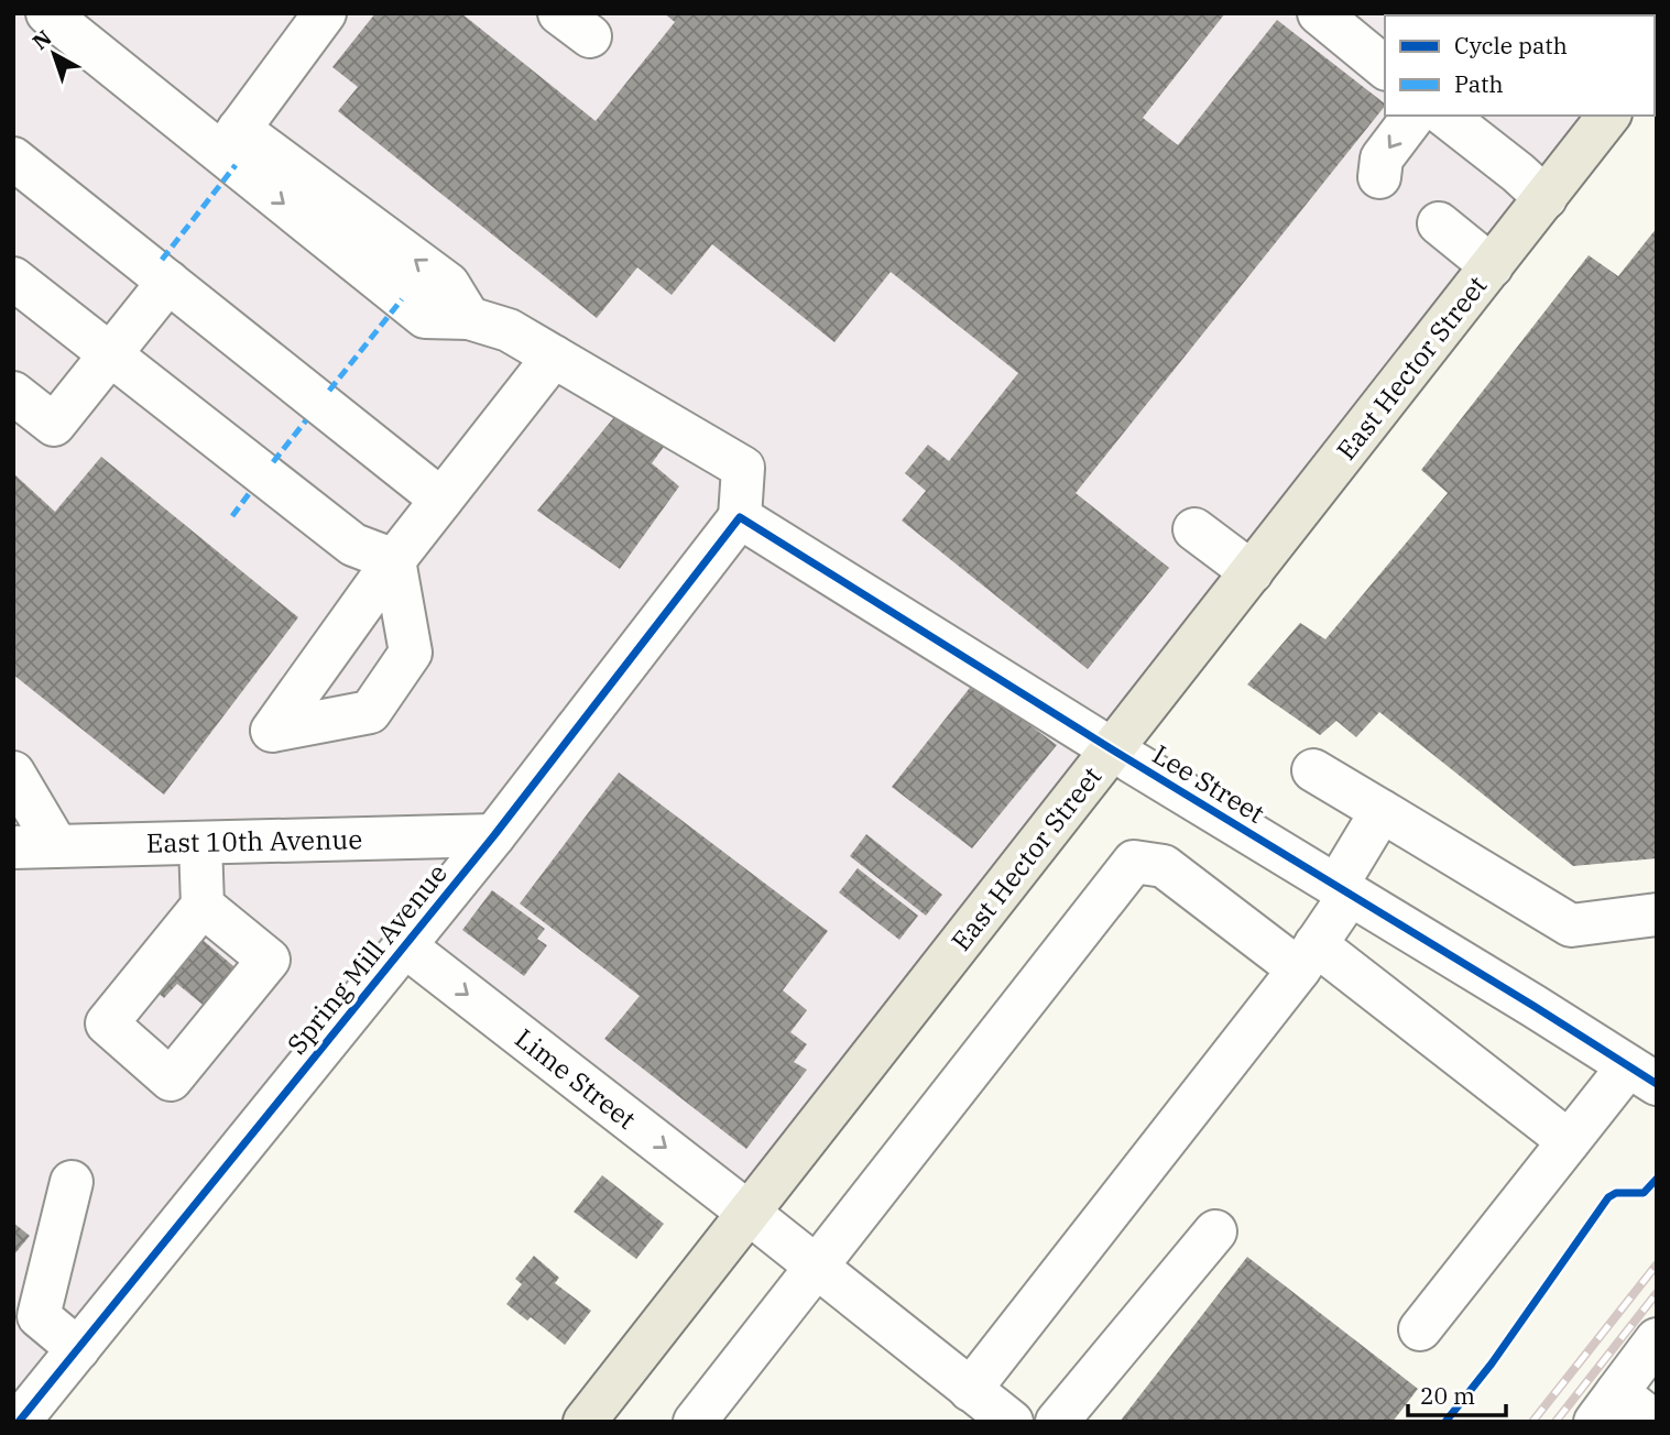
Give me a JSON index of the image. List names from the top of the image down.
{
  "streets": {
    "main road": ["East Hector Street"],
    "street": [
      "Lee Street",
      "East 10th Avenue",
      "Spring Mill Avenue",
      "Lime Street"
    ]
  },
  "crossings": [
    ["East Hector Street", "Lee Street"],
    ["East Hector Street", "Lime Street"],
    ["Lee Street", "Spring Mill Avenue"],
    ["East 10th Avenue", "Spring Mill Avenue"],
    ["Spring Mill Avenue", "Lime Street"]
  ],
  "one_way": ["Lime Street"],
  "legend": ["Cycle path", "Path"],
  "scale_bar": "20 m",
  "north": "top left"
}
